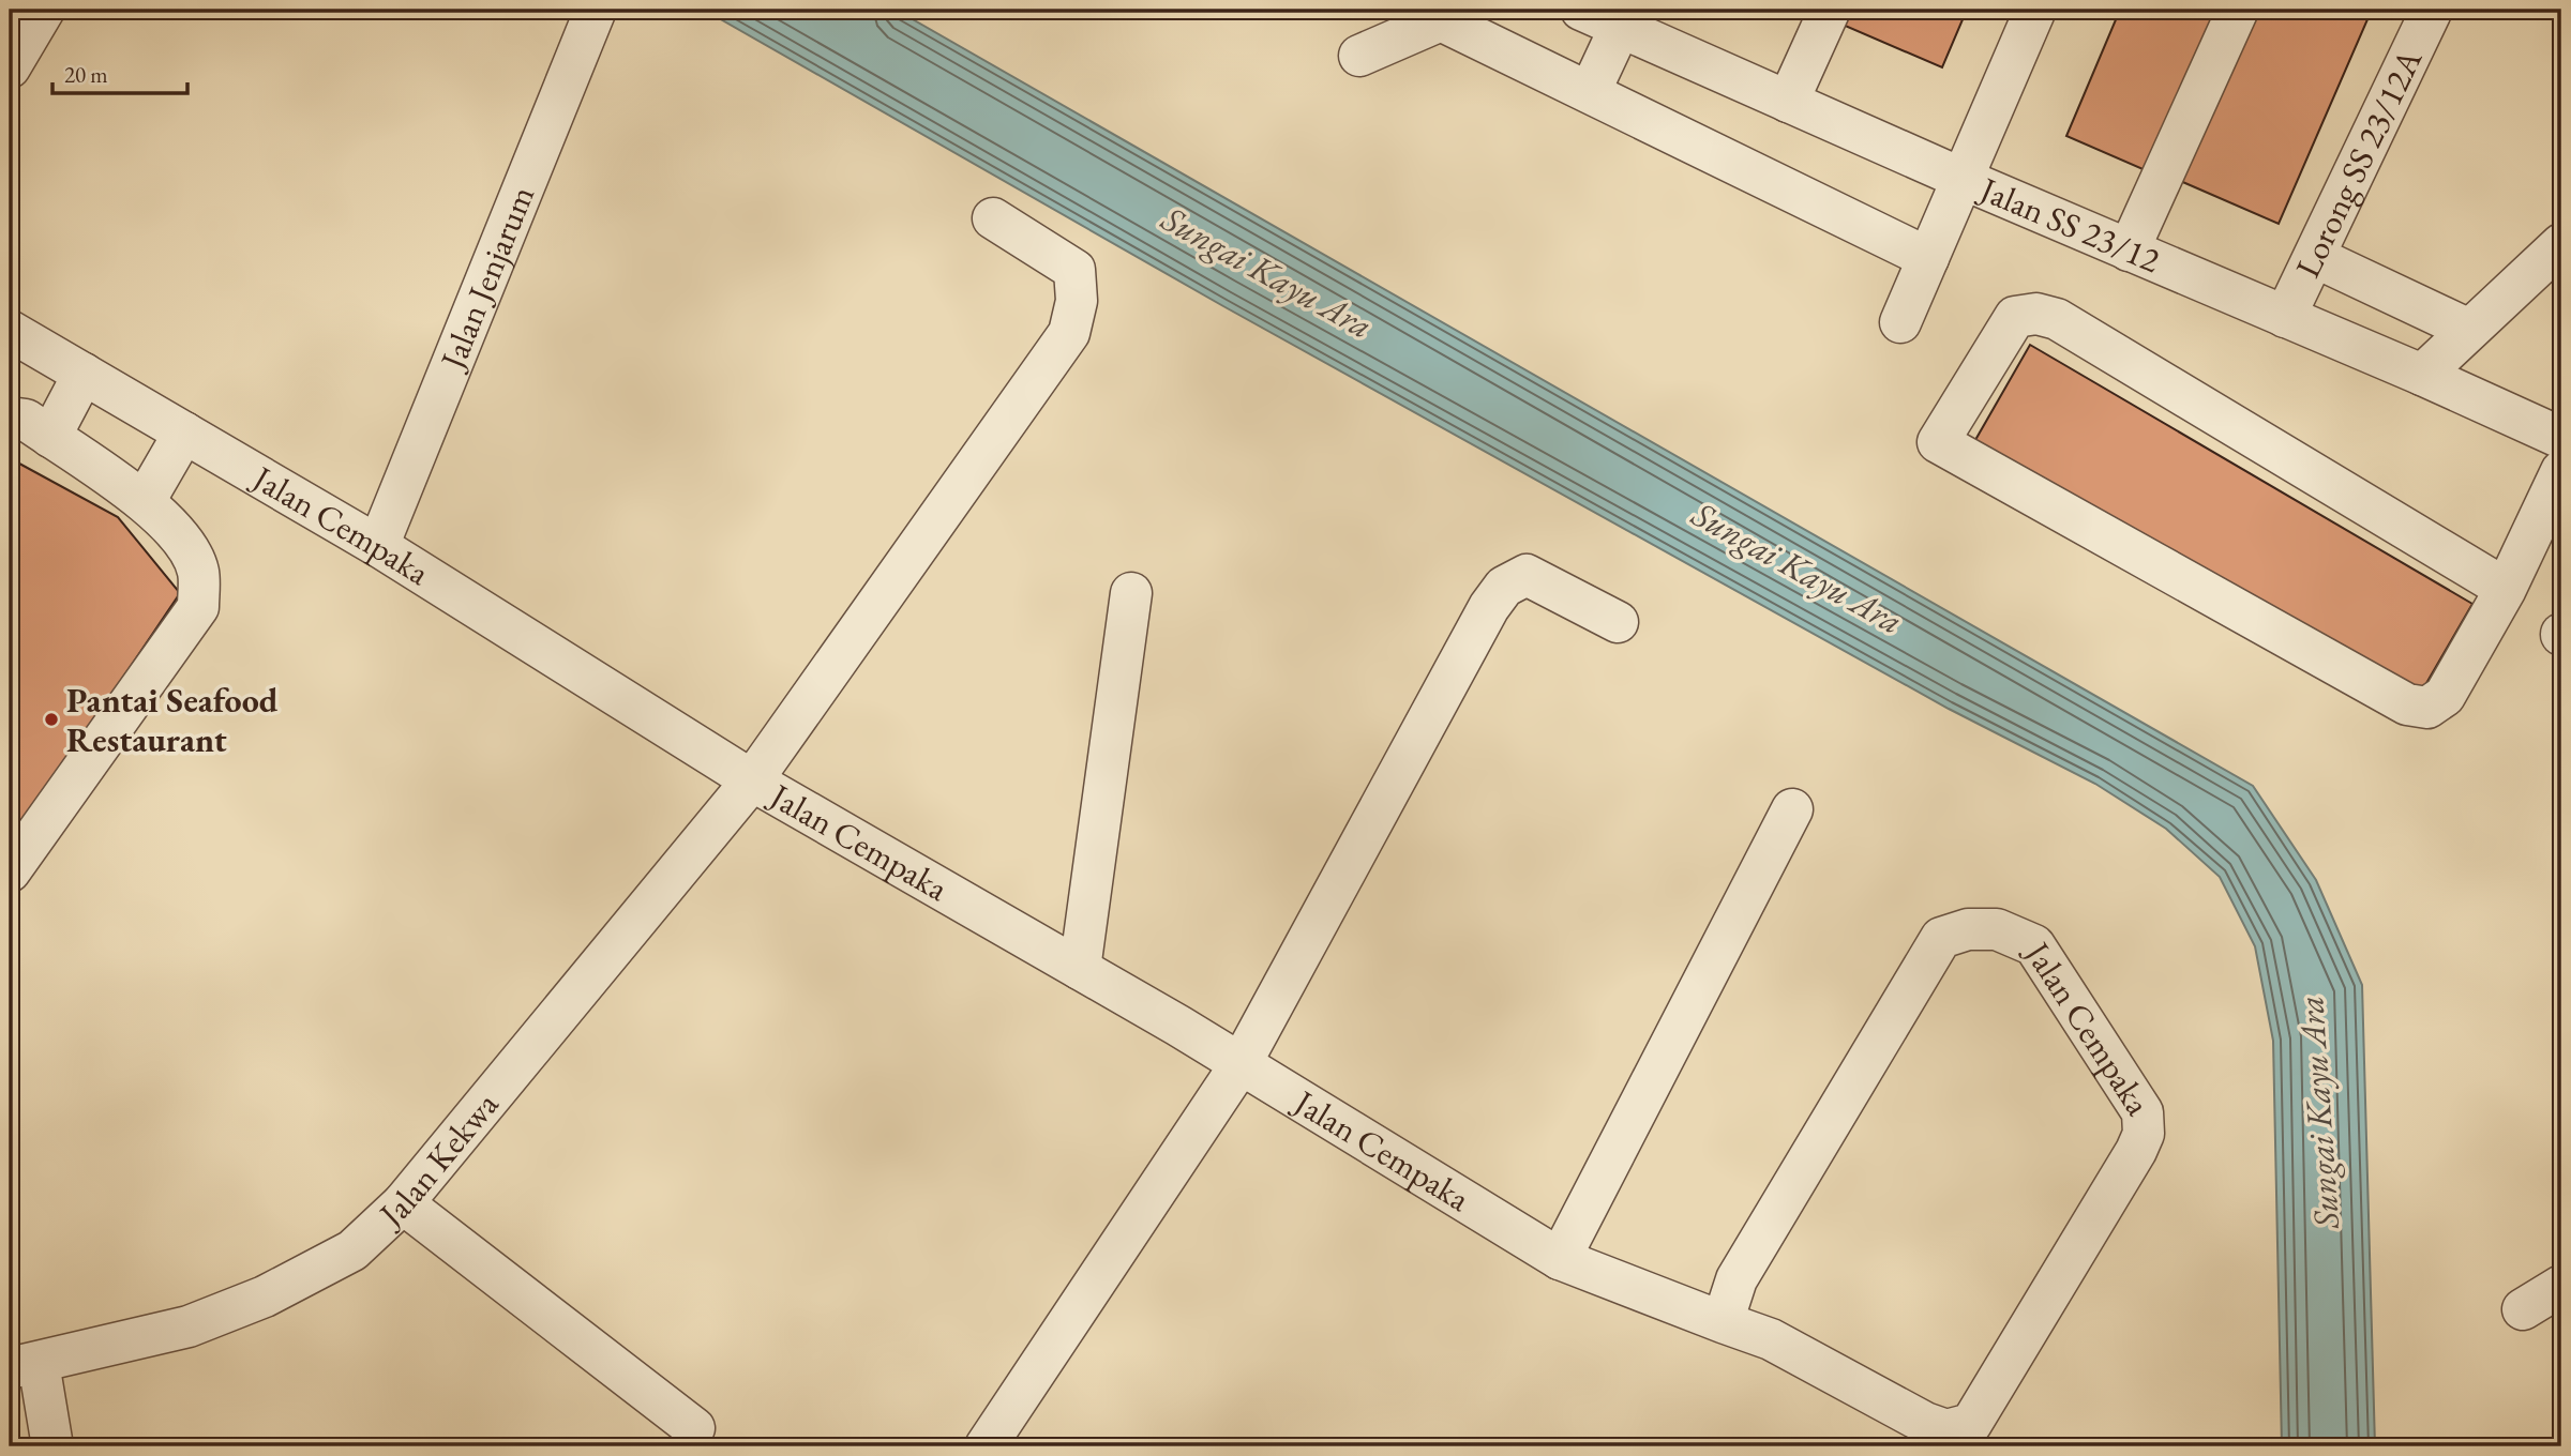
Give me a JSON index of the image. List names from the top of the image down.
{
  "streets": {
    "street": [
      "Lorong SS 23/12A",
      "Jalan SS 23/12",
      "Jalan Jenjarum",
      "Jalan Cempaka",
      "Jalan Kekwa"
    ]
  },
  "crossings": [
    ["Lorong SS 23/12A", "Jalan SS 23/12"],
    ["Jalan Jenjarum", "Jalan Cempaka"],
    ["Jalan Cempaka", "Jalan Kekwa"]
  ],
  "water": ["Sungai Kayu Ara"],
  "places": ["Pantai Seafood Restaurant"],
  "scale_bar": "20 m"
}
